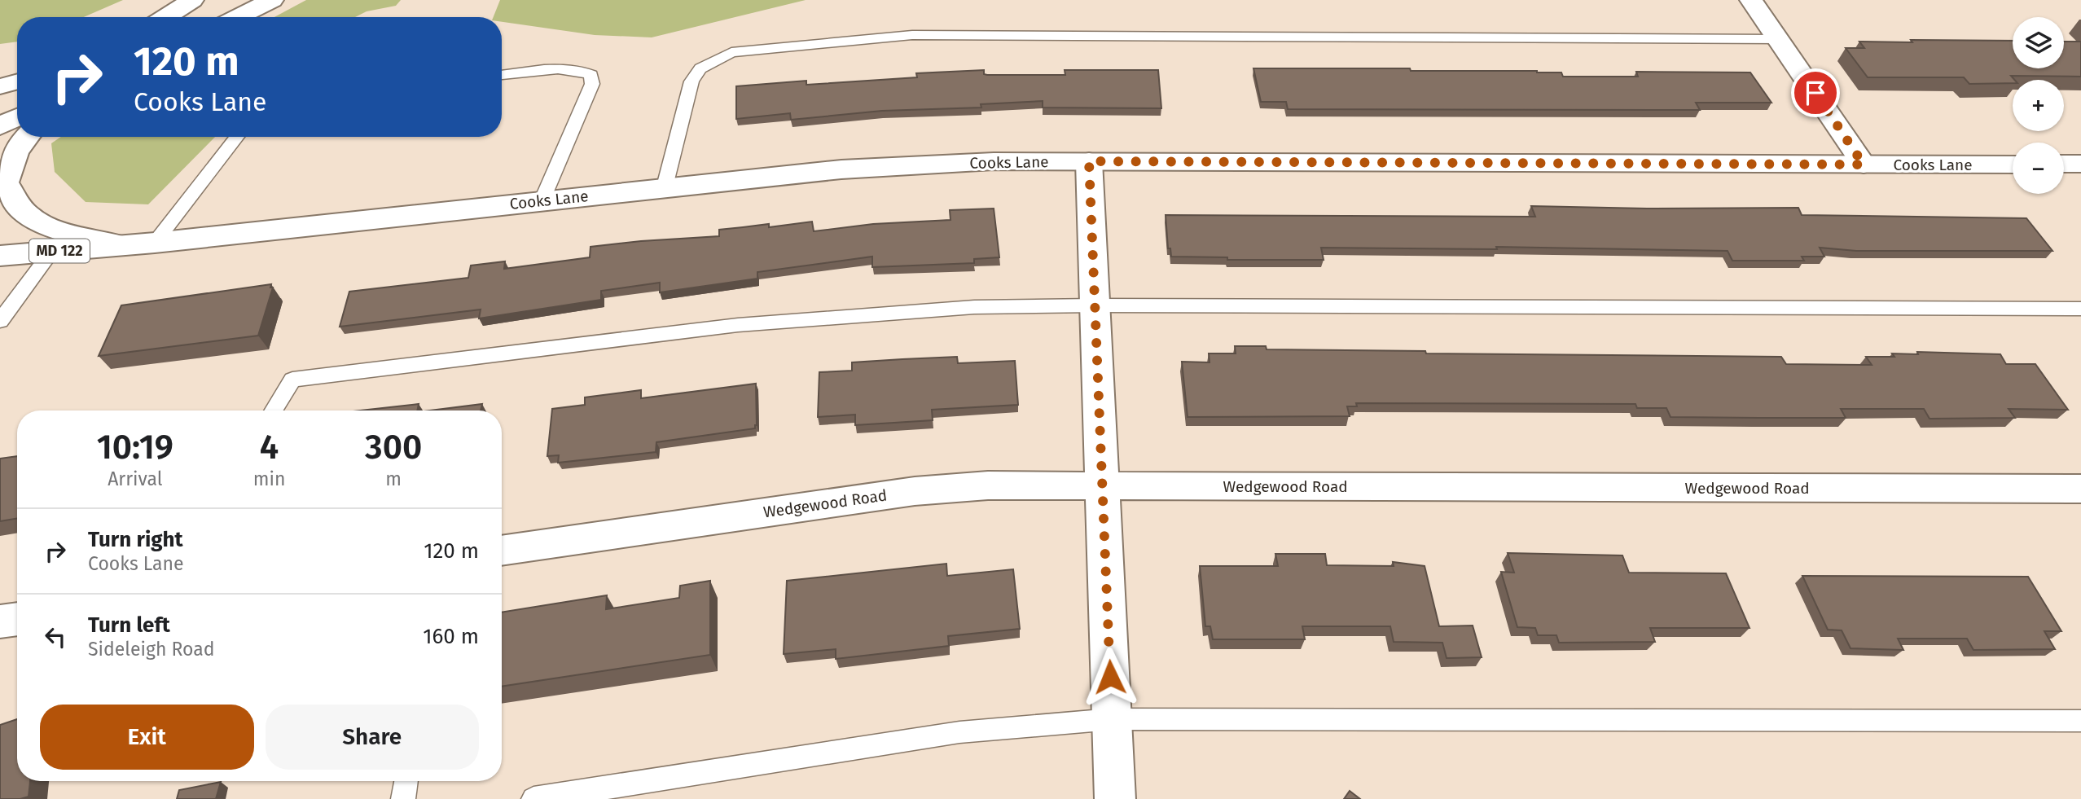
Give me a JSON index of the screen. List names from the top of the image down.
{
  "streets": {
    "main road": ["Cooks Lane", "MD 122", "Wedgewood Road"]
  },
  "page": {
    "map_buttons": ["+", "−"],
    "turn": ["120 m", "Cooks Lane"],
    "eta": [
      "10:19",
      "Arrival",
      "4",
      "min",
      "300",
      "m"
    ],
    "list": [
      {
        "name": "Turn right",
        "note": "Cooks Lane",
        "value": "120 m"
      },
      {
        "name": "Turn left",
        "note": "Sideleigh Road",
        "value": "160 m"
      }
    ],
    "buttons": ["Exit", "Share"]
  }
}
